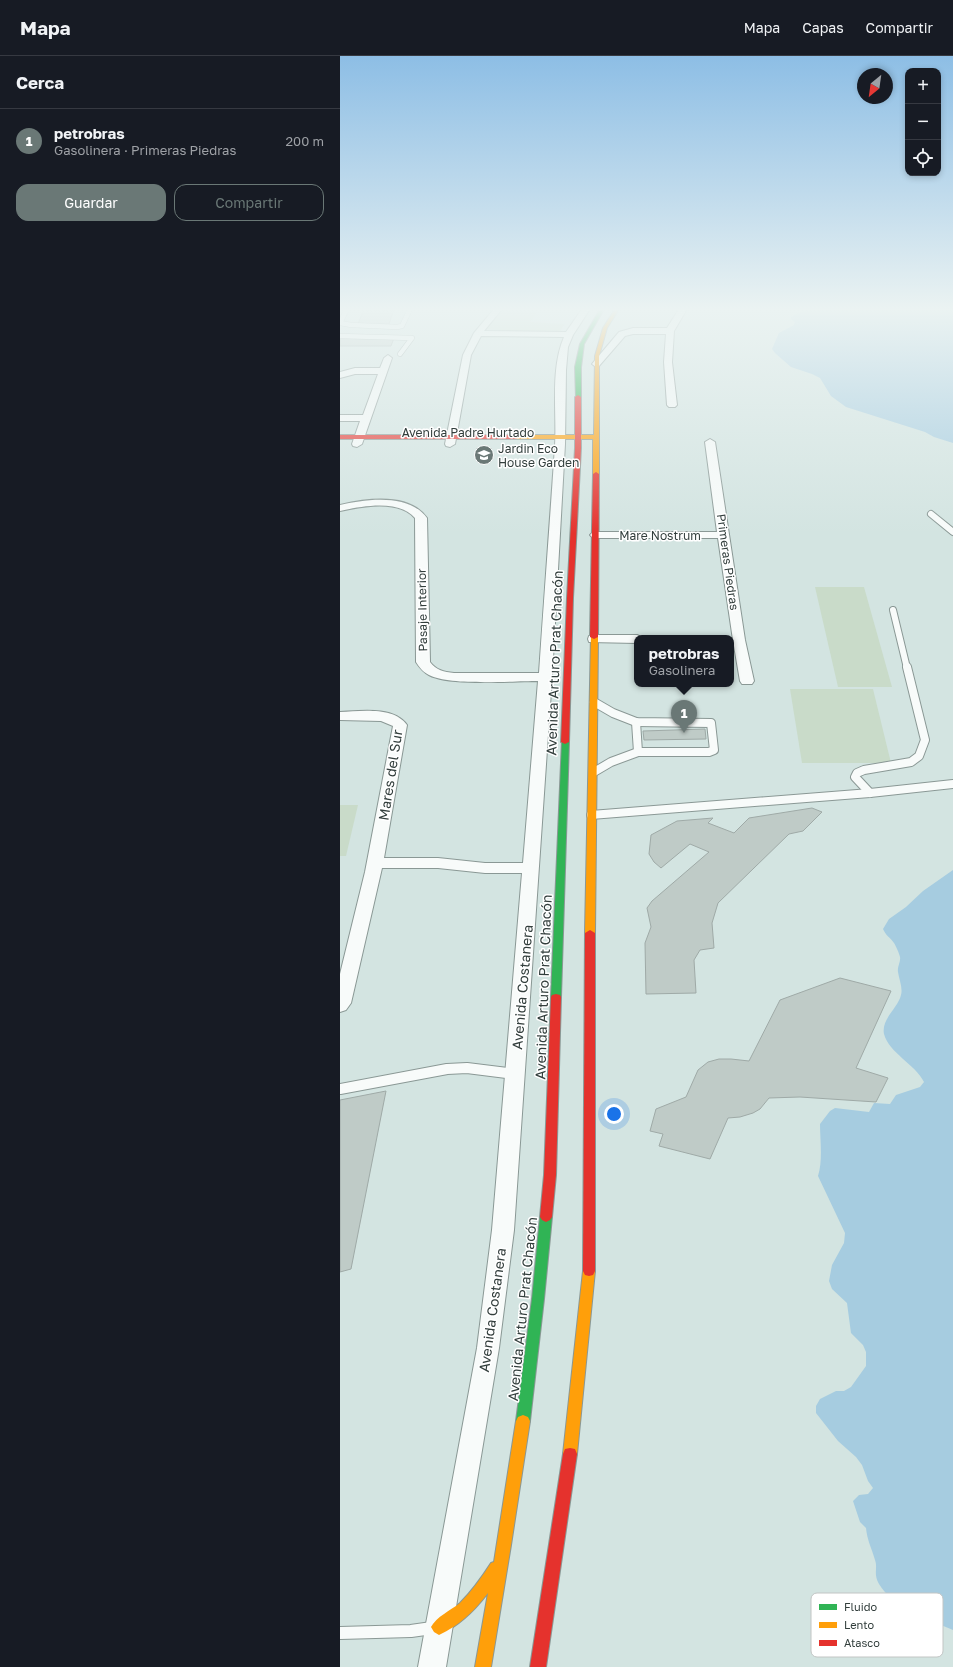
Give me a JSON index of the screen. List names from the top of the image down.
{
  "streets": {
    "main road": ["Avenida Padre Hurtado", "Avenida Arturo Prat Chacón"],
    "street": [
      "Mare Nostrum",
      "Primeras Piedras",
      "Pasaje Interior",
      "Mares del Sur",
      "Avenida Costanera"
    ]
  },
  "crossings": [
    ["Avenida Padre Hurtado", "Avenida Arturo Prat Chacón"],
    ["Avenida Padre Hurtado", "Avenida Costanera"],
    ["Mare Nostrum", "Primeras Piedras"],
    ["Pasaje Interior", "Avenida Costanera"]
  ],
  "places": {
    "school or university": ["Jardin Eco House Garden"]
  },
  "legend": ["Fluido", "Lento", "Atasco"],
  "north": "bottom left",
  "page": {
    "header": "Mapa",
    "nav": ["Mapa", "Capas", "Compartir"],
    "heading": "Cerca",
    "map_buttons": ["+", "−"],
    "list": [
      {
        "mark": "1",
        "name": "petrobras",
        "note": "Gasolinera · Primeras Piedras",
        "value": "200 m"
      }
    ],
    "buttons": ["Guardar", "Compartir"],
    "popup": ["petrobras", "Gasolinera"],
    "pins": "1"
  }
}
